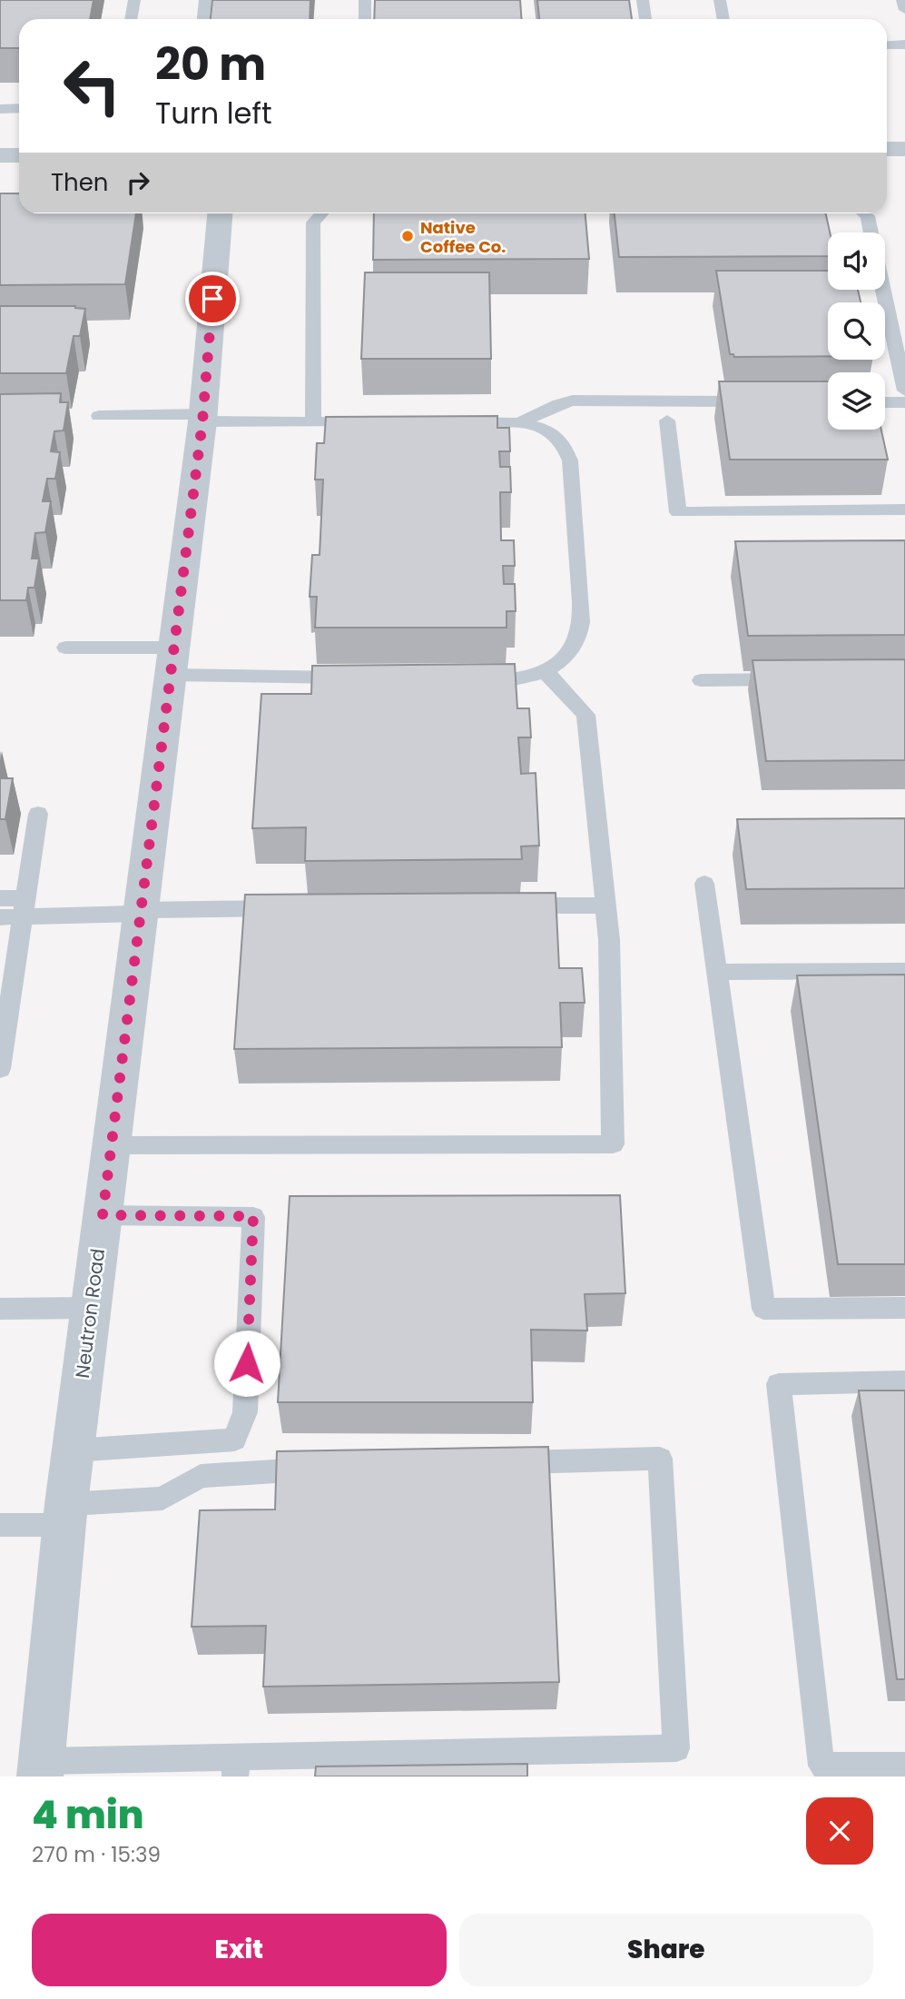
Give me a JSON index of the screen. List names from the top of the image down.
{
  "streets": {
    "street": ["Neutron Road"]
  },
  "places": ["Native Coffee Co."],
  "page": {
    "turn": ["20 m", "Turn left"],
    "then": "Then",
    "heading": ["4 min", "270 m · 15:39"],
    "buttons": ["Exit", "Share"]
  }
}
